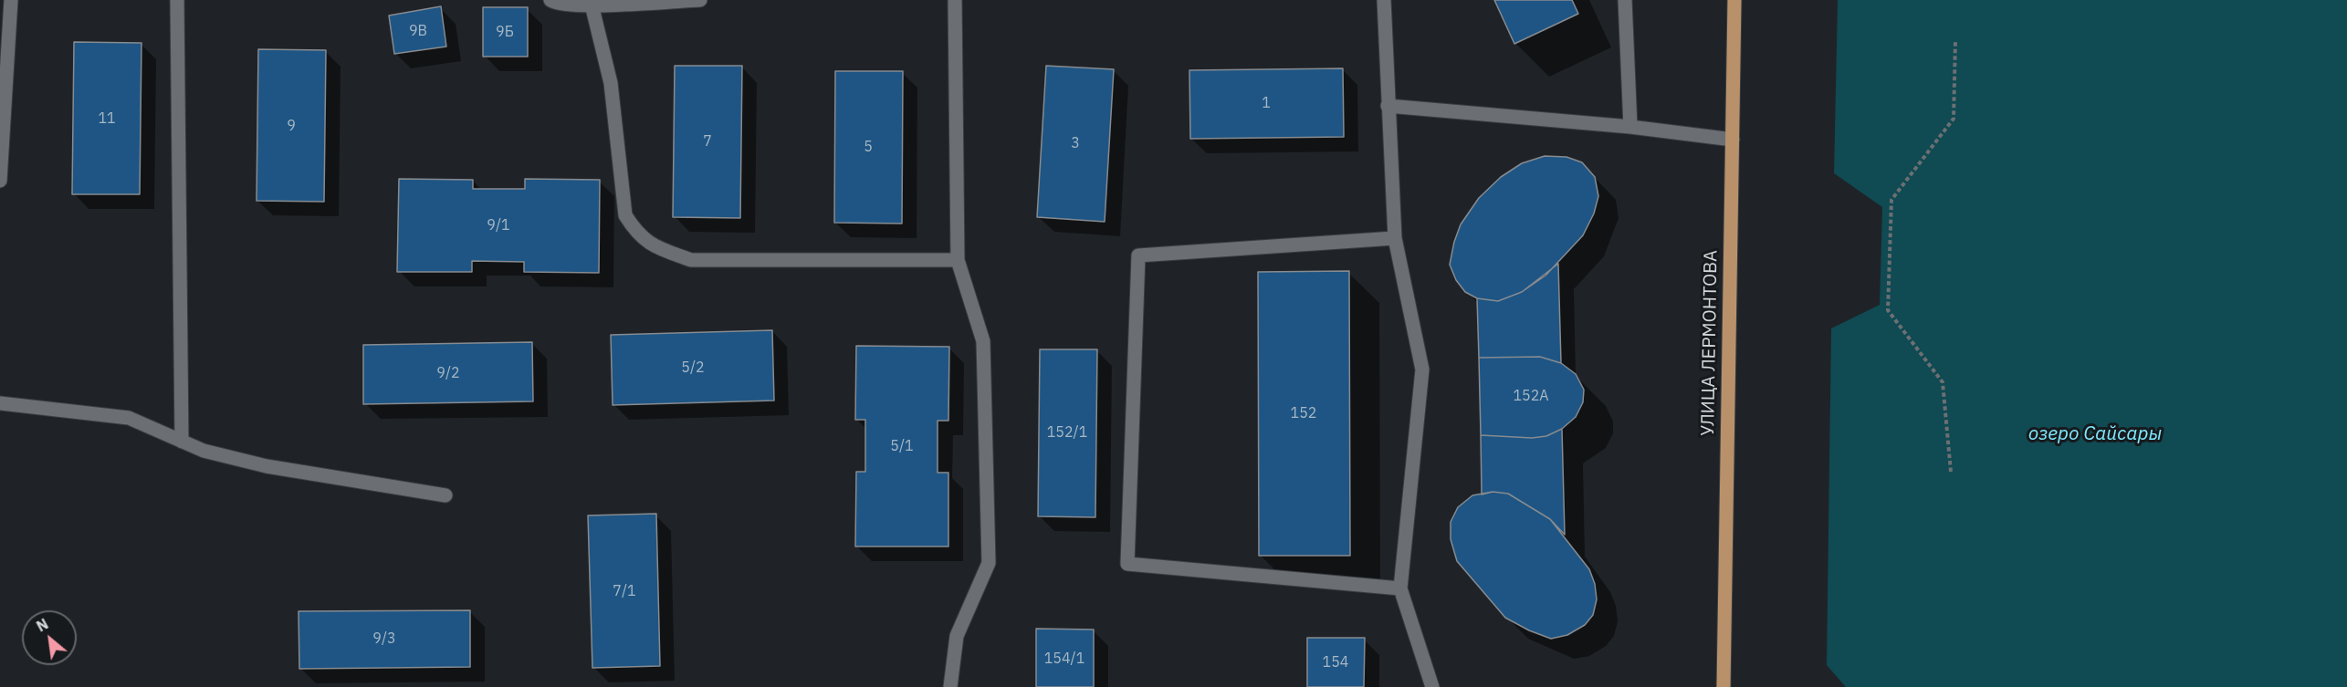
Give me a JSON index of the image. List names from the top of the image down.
{
  "streets": {
    "main road": ["УЛИЦА ЛЕРМОНТОВА"]
  },
  "water": ["озеро Сайсары"],
  "house_numbers": [
    "9В",
    "9Б",
    "1",
    "11",
    "9",
    "7",
    "3",
    "5",
    "9/1",
    "5/2",
    "9/2",
    "152А",
    "152",
    "152/1",
    "5/1",
    "7/1",
    "9/3",
    "154/1",
    "154"
  ],
  "north": "top left"
}
